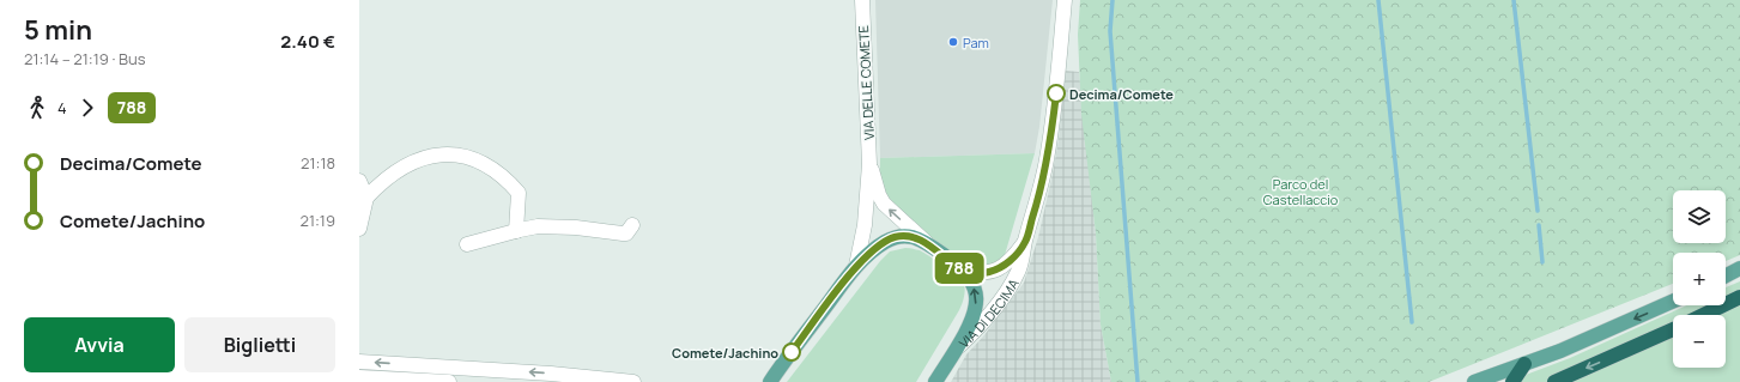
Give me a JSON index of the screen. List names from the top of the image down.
{
  "streets": {
    "main road": ["VIA DELLE COMETE", "VIA DI DECIMA"]
  },
  "parks": ["Parco del Castellaccio"],
  "places": ["Pam", "Decima/Comete", "Comete/Jachino"],
  "lines": ["bus line 788"],
  "page": {
    "heading": ["5 min", "21:14 – 21:19 · Bus", "2.40 €"],
    "on_map": "788",
    "legs": ["4", "788"],
    "list": [
      {
        "name": "Decima/Comete",
        "value": "21:18"
      },
      {
        "name": "Comete/Jachino",
        "value": "21:19"
      }
    ],
    "map_buttons": ["+", "−"],
    "buttons": ["Avvia", "Biglietti"]
  }
}
